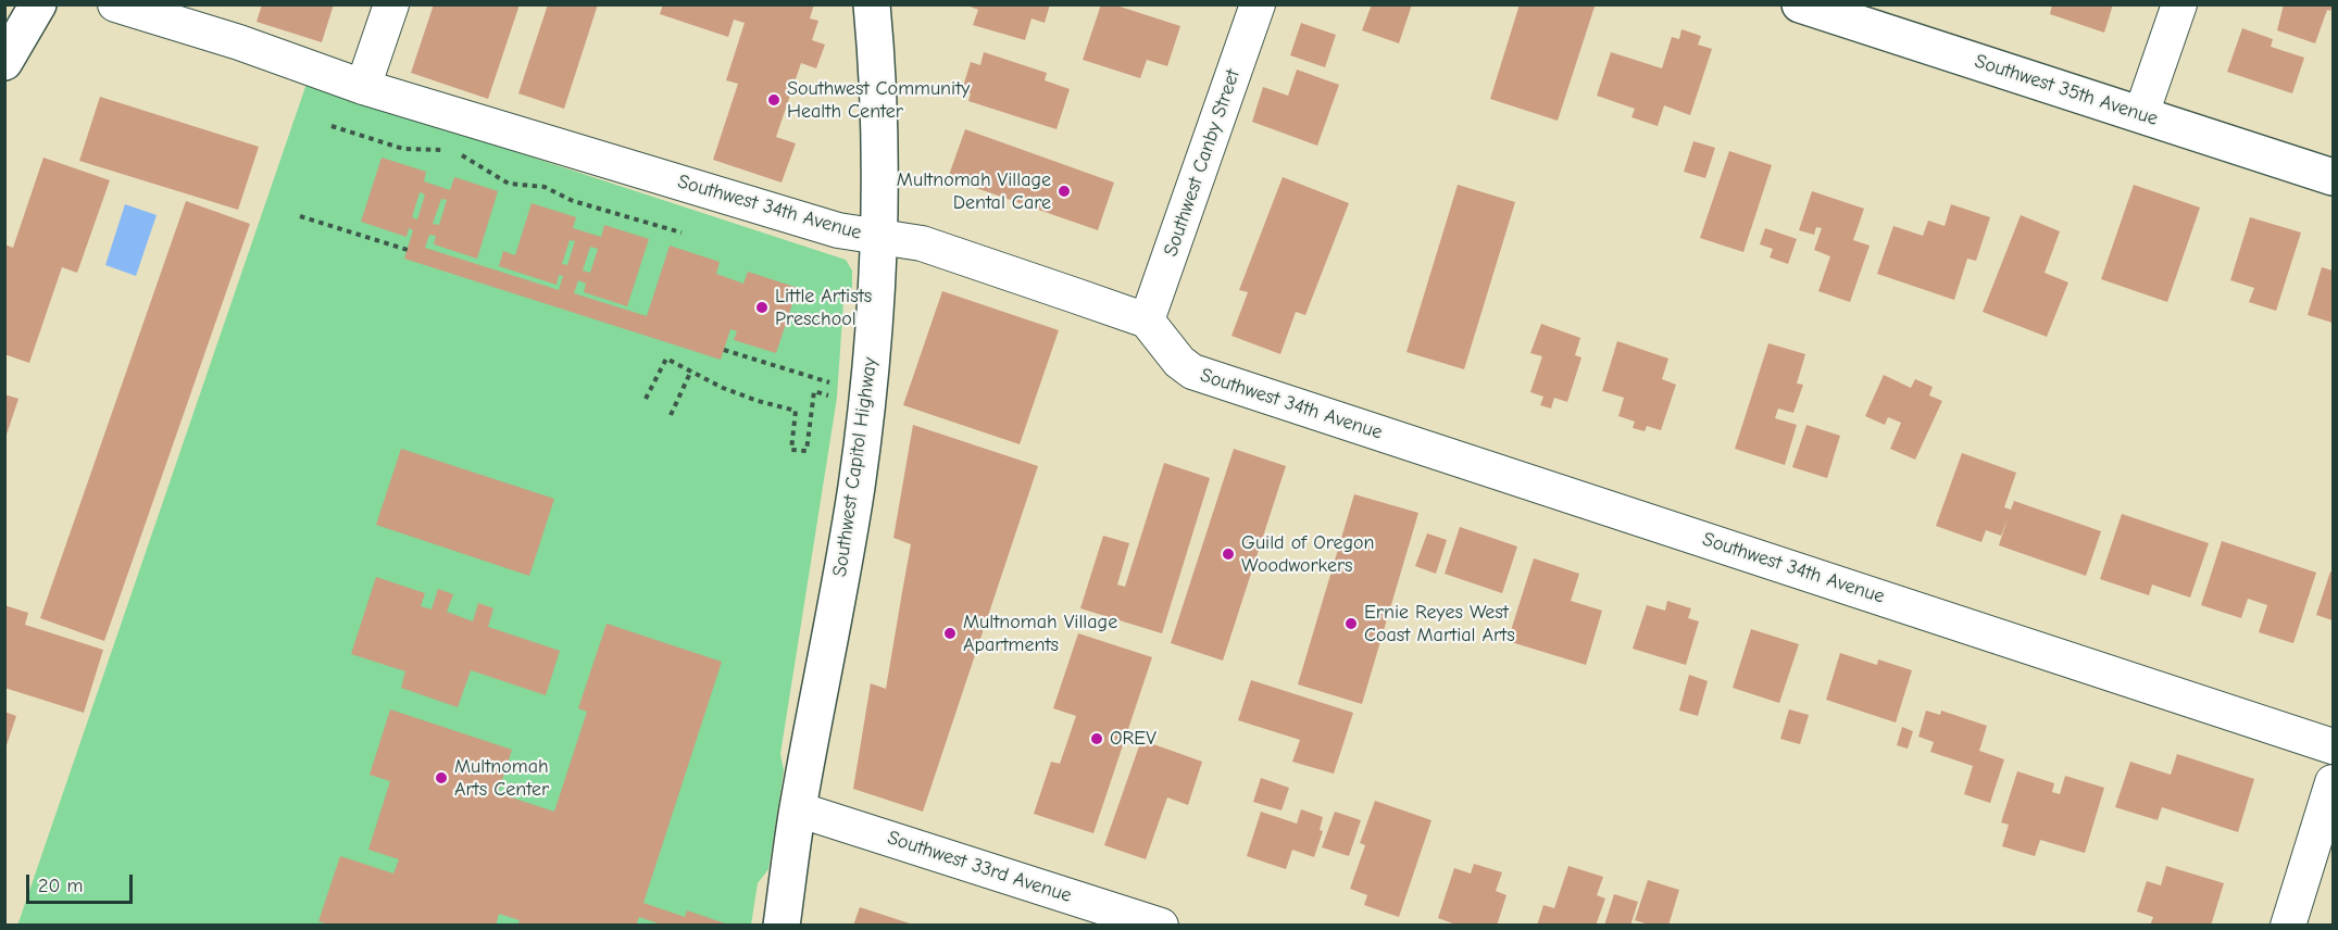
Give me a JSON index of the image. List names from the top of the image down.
{
  "streets": {
    "street": [
      "Southwest 35th Avenue",
      "Southwest Canby Street",
      "Southwest 34th Avenue",
      "Southwest Capitol Highway",
      "Southwest 33rd Avenue"
    ]
  },
  "crossings": [
    ["Southwest Canby Street", "Southwest 34th Avenue"],
    ["Southwest 34th Avenue", "Southwest Capitol Highway"],
    ["Southwest Capitol Highway", "Southwest 33rd Avenue"]
  ],
  "places": [
    "Southwest Community Health Center",
    "Multnomah Village Dental Care",
    "Little Artists Preschool",
    "Guild of Oregon Woodworkers",
    "Ernie Reyes West Coast Martial Arts",
    "Multnomah Village Apartments",
    "OREV",
    "Multnomah Arts Center"
  ],
  "scale_bar": "20 m"
}
